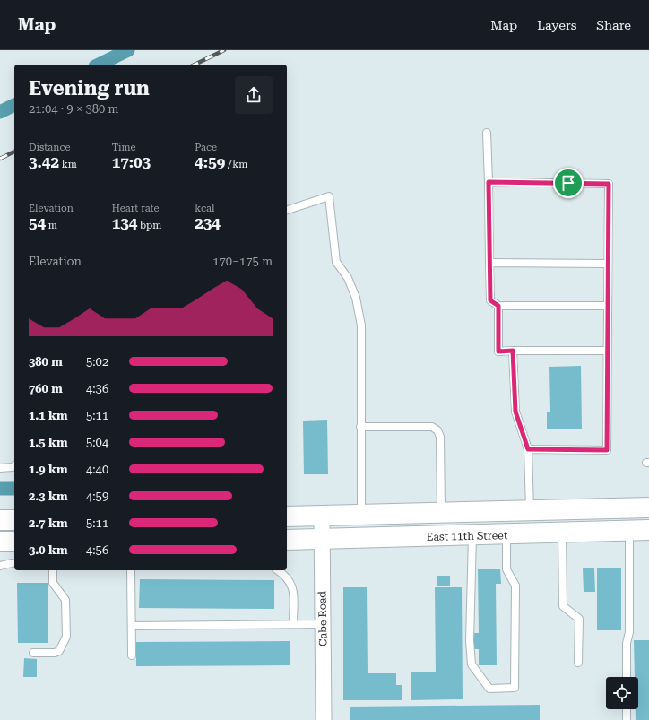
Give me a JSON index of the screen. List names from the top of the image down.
{
  "streets": {
    "main road": ["East 11th Street"],
    "street": ["Cabe Road"]
  },
  "crossings": [
    ["East 11th Street", "Cabe Road"]
  ],
  "page": {
    "header": "Map",
    "nav": ["Map", "Layers", "Share"],
    "heading": ["Evening run", "21:04 · 9 × 380 m"],
    "stats": [
      ["Distance", "3.42 km"],
      ["Time", "17:03"],
      ["Pace", "4:59 /km"],
      ["Elevation", "54 m"],
      ["Heart rate", "134 bpm"],
      ["kcal", "234"]
    ],
    "chart": ["Elevation", "170–175 m"],
    "list": [
      {
        "name": "380 m",
        "note": "5:02"
      },
      {
        "name": "760 m",
        "note": "4:36"
      },
      {
        "name": "1.1 km",
        "note": "5:11"
      },
      {
        "name": "1.5 km",
        "note": "5:04"
      },
      {
        "name": "1.9 km",
        "note": "4:40"
      },
      {
        "name": "2.3 km",
        "note": "4:59"
      },
      {
        "name": "2.7 km",
        "note": "5:11"
      },
      {
        "name": "3.0 km",
        "note": "4:56"
      }
    ]
  }
}
